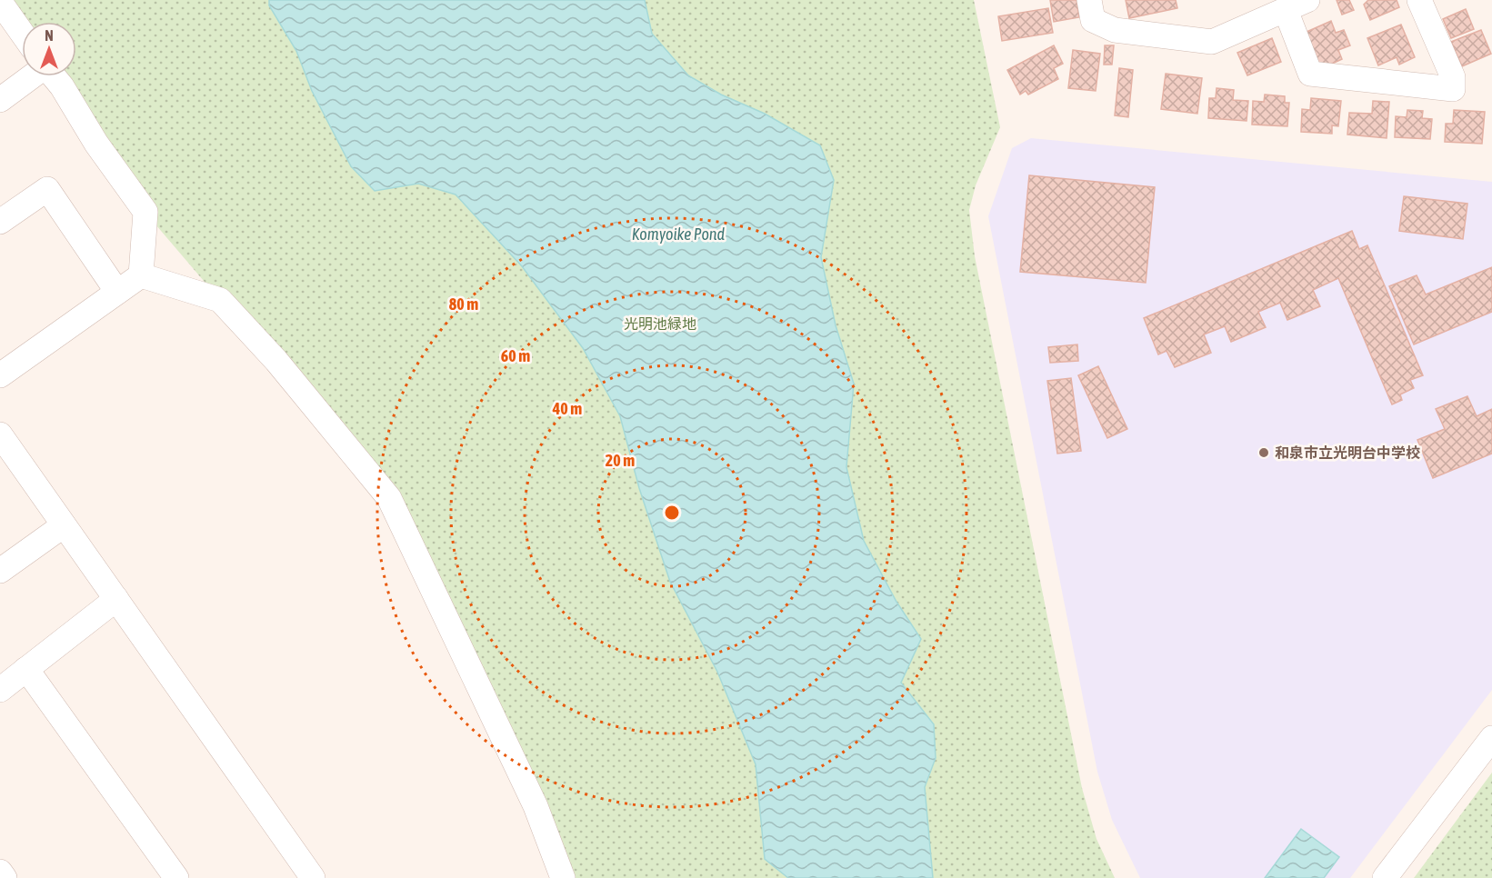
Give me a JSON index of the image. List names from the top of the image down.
{
  "water": ["Komyoike Pond"],
  "parks": ["光明池緑地"],
  "places": ["和泉市立光明台中学校"],
  "north": "top",
  "rings": [
    "80 m",
    "60 m",
    "40 m",
    "20 m"
  ]
}
